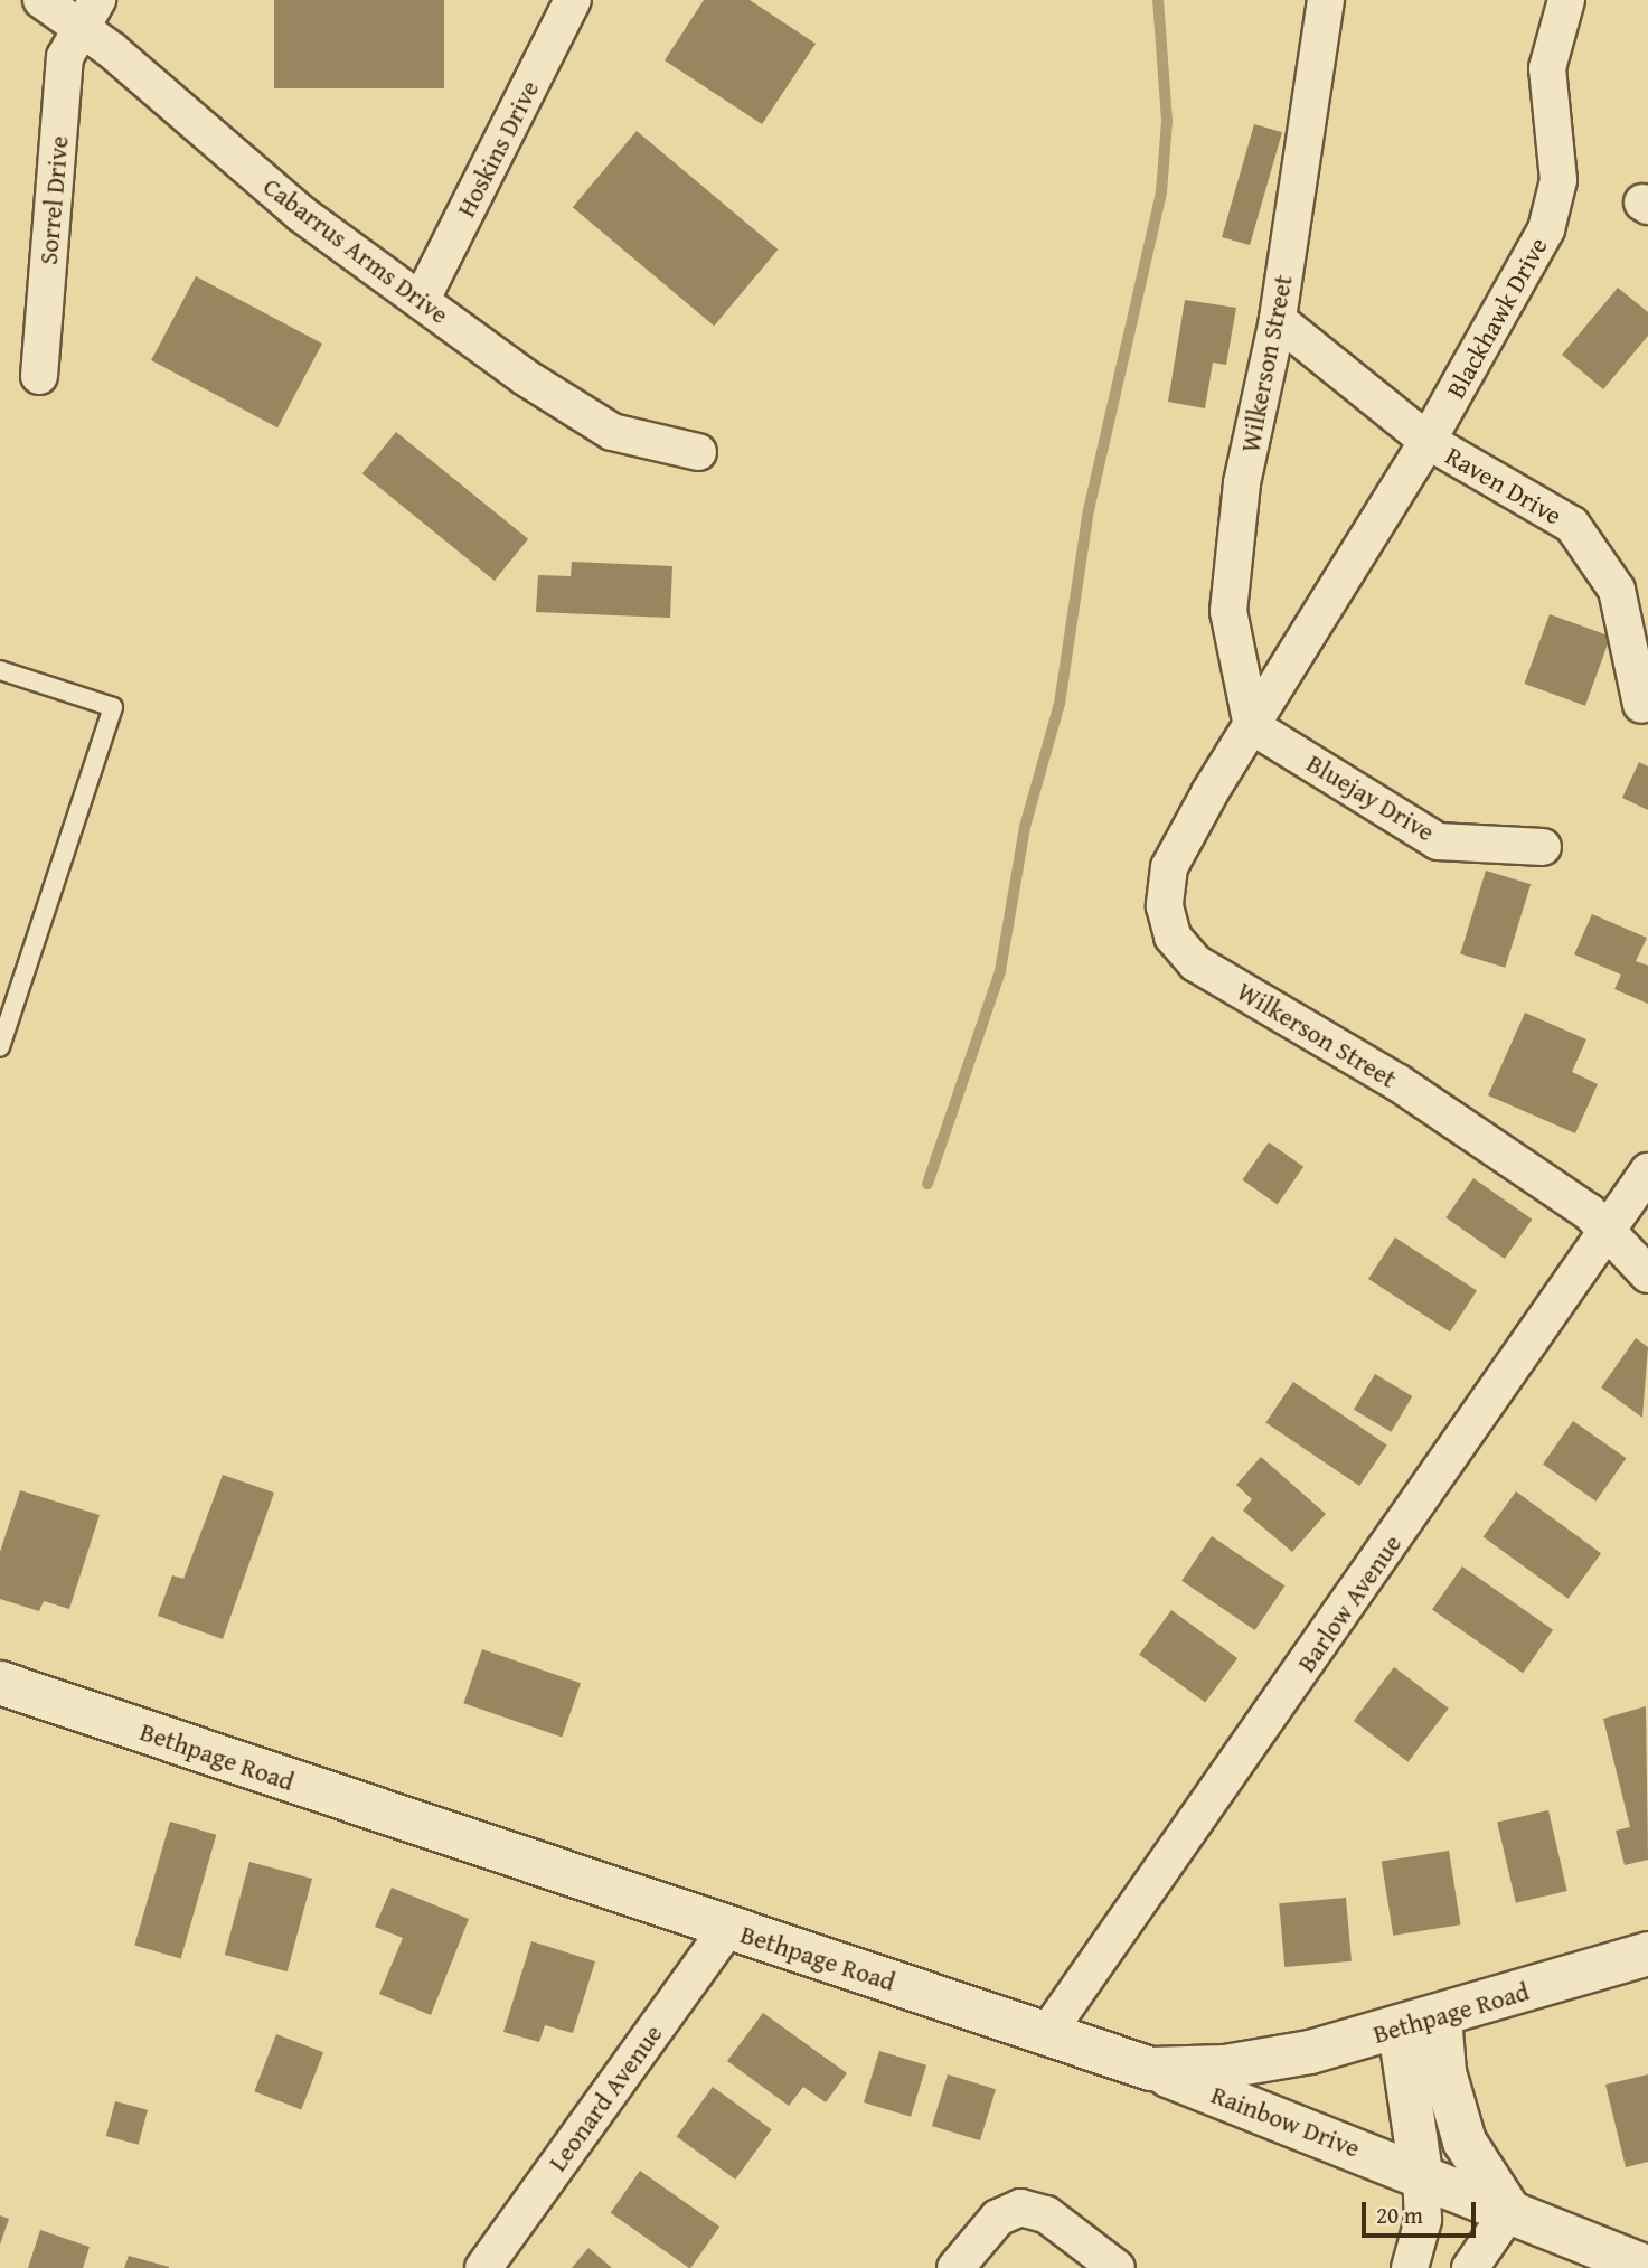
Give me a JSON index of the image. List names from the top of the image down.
{
  "streets": {
    "main road": ["Bethpage Road", "Rainbow Drive"],
    "street": [
      "Hoskins Drive",
      "Sorrel Drive",
      "Cabarrus Arms Drive",
      "Blackhawk Drive",
      "Wilkerson Street",
      "Raven Drive",
      "Bluejay Drive",
      "Barlow Avenue",
      "Leonard Avenue"
    ]
  },
  "crossings": [
    ["Hoskins Drive", "Cabarrus Arms Drive"],
    ["Sorrel Drive", "Cabarrus Arms Drive"],
    ["Blackhawk Drive", "Wilkerson Street"],
    ["Blackhawk Drive", "Raven Drive"],
    ["Wilkerson Street", "Raven Drive"],
    ["Wilkerson Street", "Bluejay Drive"],
    ["Wilkerson Street", "Barlow Avenue"],
    ["Barlow Avenue", "Bethpage Road"],
    ["Bethpage Road", "Leonard Avenue"],
    ["Bethpage Road", "Rainbow Drive"]
  ],
  "scale_bar": "20 m"
}
